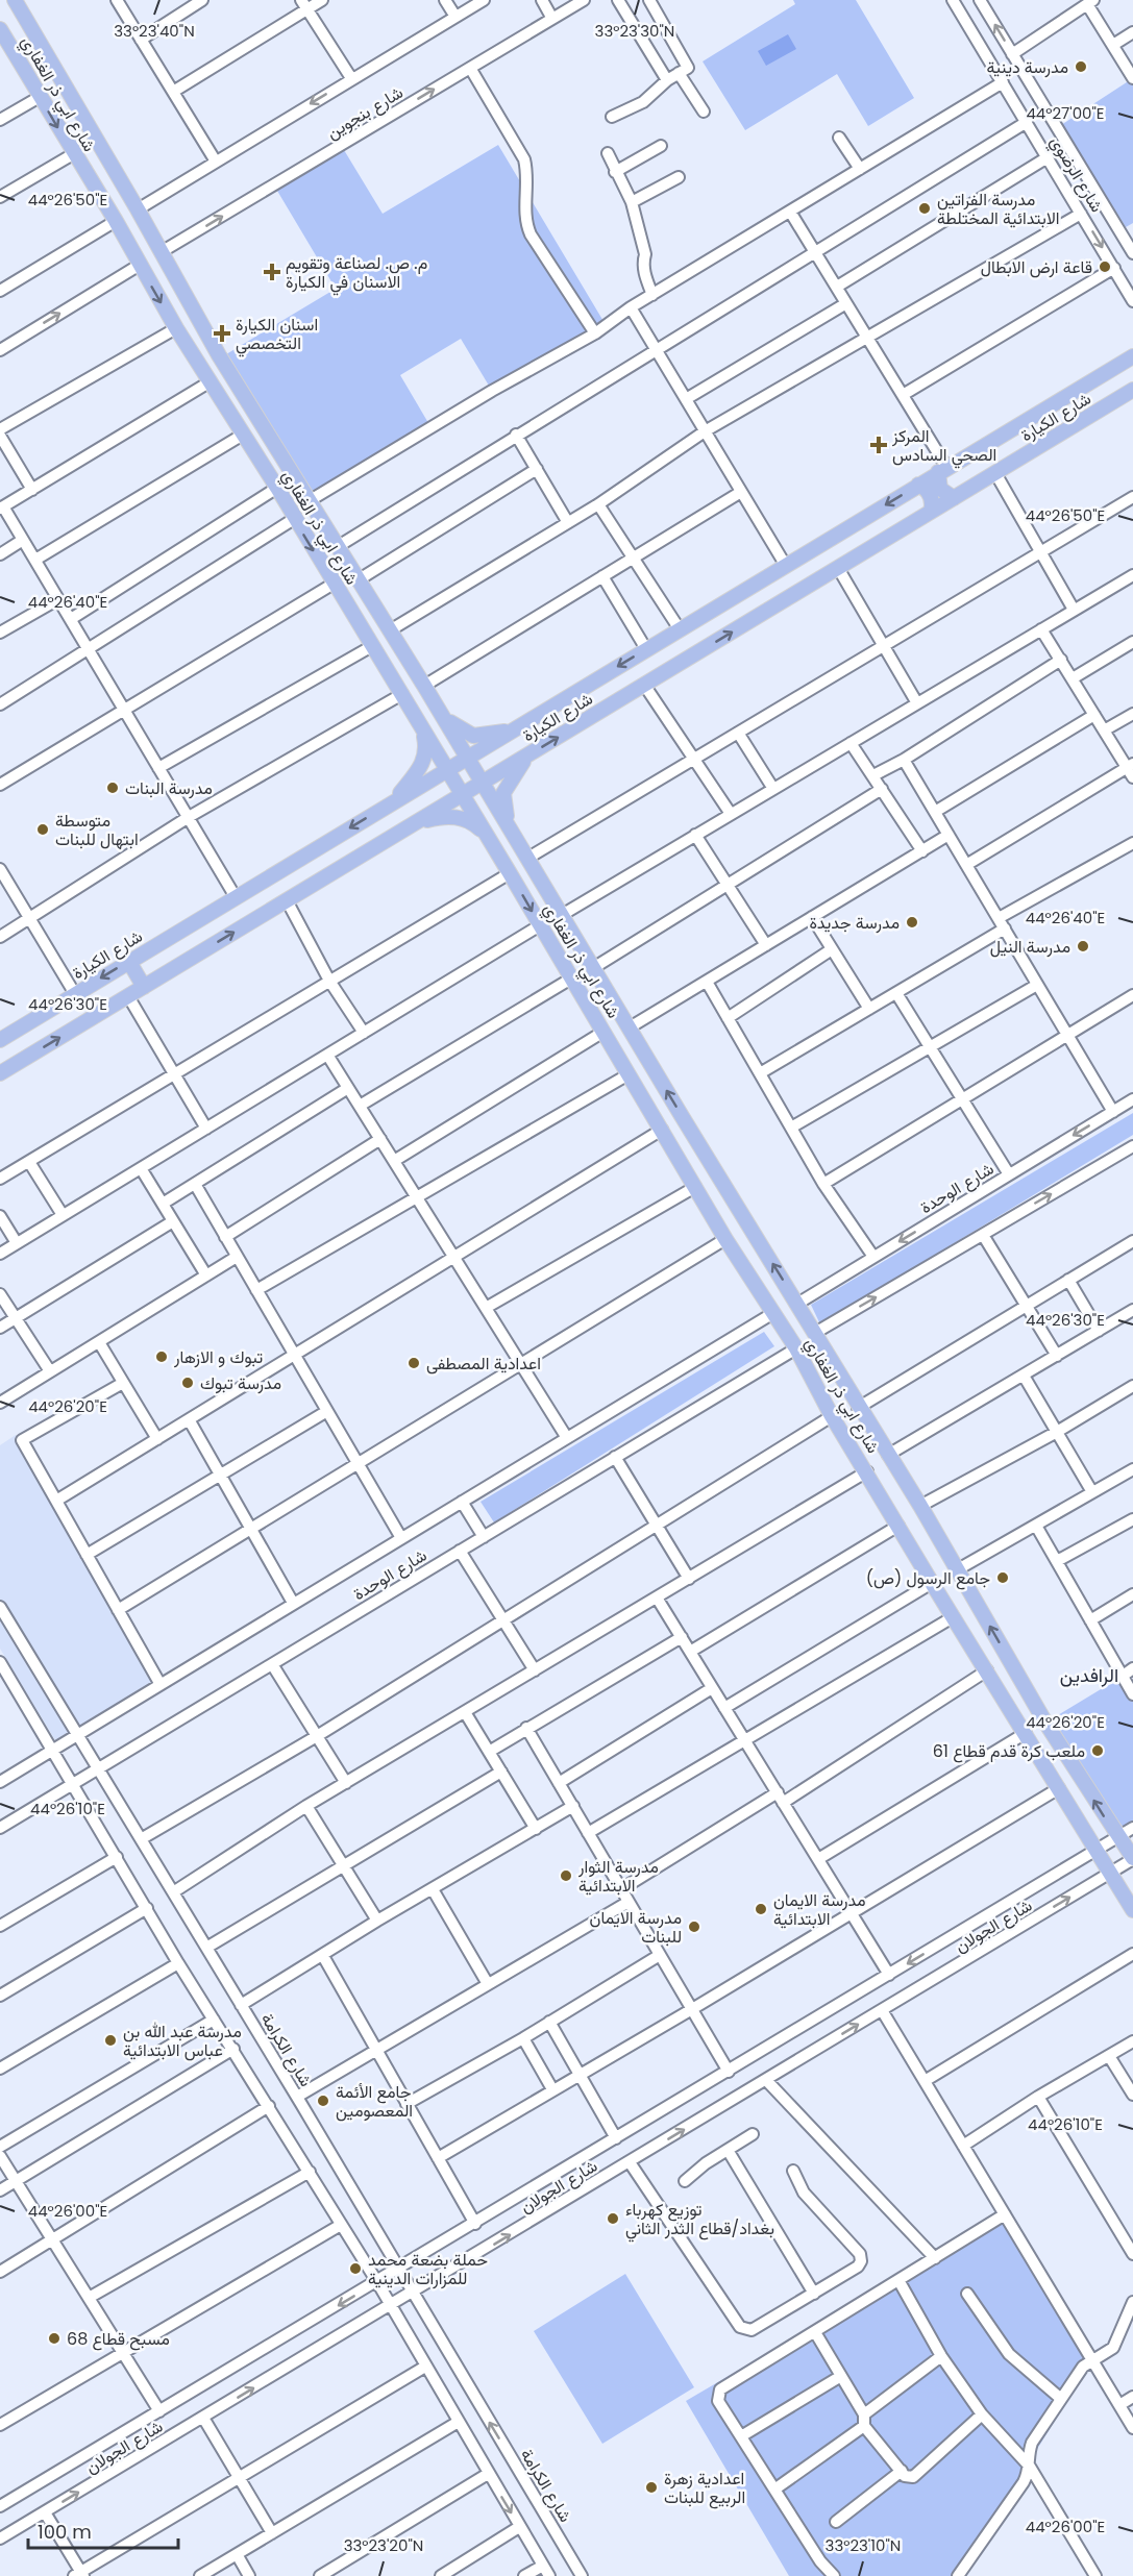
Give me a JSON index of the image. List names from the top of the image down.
{
  "streets": {
    "main road": ["شارع ابي ذر الغفاري", "شارع الكيارة"],
    "street": [
      "شارع بنجوين",
      "شارع الرضوي",
      "شارع الوحدة",
      "شارع الجولان",
      "شارع الكرامة"
    ]
  },
  "crossings": [
    ["شارع ابي ذر الغفاري", "شارع بنجوين"],
    ["شارع ابي ذر الغفاري", "شارع الكيارة"],
    ["شارع ابي ذر الغفاري", "شارع الوحدة"],
    ["شارع ابي ذر الغفاري", "شارع الجولان"],
    ["شارع الوحدة", "شارع الكرامة"],
    ["شارع الجولان", "شارع الكرامة"]
  ],
  "districts": ["الرافدين"],
  "places": {
    "other": [
      "مدرسة دينية",
      "مدرسة الفراتين الابتدائية المختلطة",
      "قاعة ارض الابطال",
      "مدرسة البنات",
      "متوسطة ابتهال للبنات",
      "مدرسة جديدة",
      "مدرسة النيل",
      "تبوك و الازهار",
      "اعدادية المصطفى",
      "مدرسة تبوك",
      "جامع الرسول (ص)",
      "ملعب كرة قدم قطاع 61",
      "مدرسة الثوار الابتدائية",
      "مدرسة الايمان الابتدائية",
      "مدرسة الايمان للبنات",
      "مدرسة عبد الله بن عباس الابتدائية",
      "جامع الأئمة المعصومين",
      "توزيع كهرباء بغداد/قطاع الثدر الثاني",
      "حملة بضعة محمد للمزارات الدينية",
      "مسبح قطاع 68",
      "اعدادية زهرة الربيع للبنات"
    ],
    "health": ["م. ص. لصناعة وتقويم الاسنان في الكيارة", "اسنان الكيارة التخصصي", "المركز الصحي السادس"]
  },
  "scale_bar": "100 m",
  "coordinates": [
    "33°23'40\"N",
    "33°23'30\"N",
    "44°27'00\"E",
    "44°26'50\"E",
    "44°26'40\"E",
    "44°26'30\"E",
    "44°26'20\"E",
    "44°26'10\"E",
    "44°26'00\"E",
    "33°23'20\"N",
    "33°23'10\"N"
  ]
}
